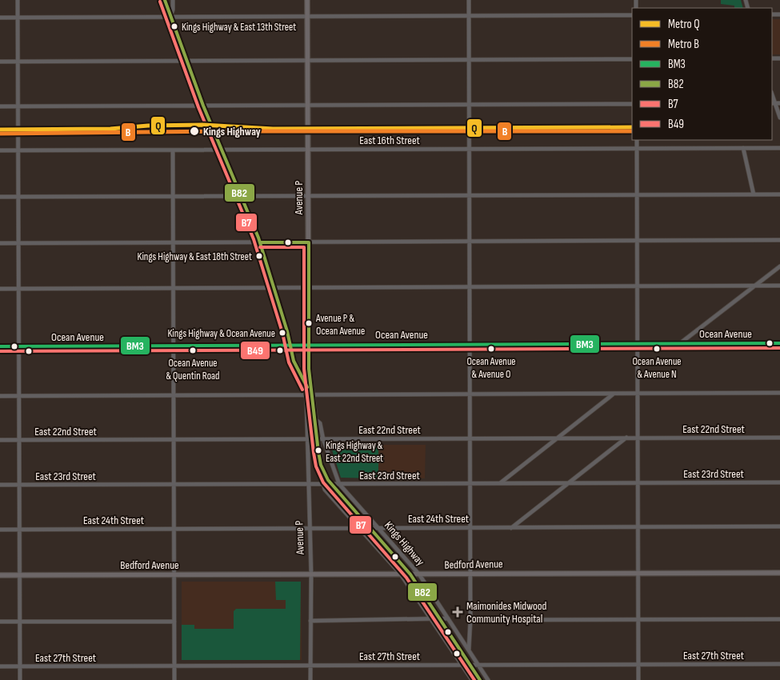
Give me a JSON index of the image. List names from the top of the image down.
{
  "streets": {
    "main road": [
      "Avenue P",
      "Ocean Avenue",
      "Kings Highway",
      "Bedford Avenue"
    ],
    "street": [
      "East 16th Street",
      "East 22nd Street",
      "East 23rd Street",
      "East 24th Street",
      "East 27th Street"
    ]
  },
  "crossings": [
    ["East 16th Street", "Avenue P"],
    ["Avenue P", "Ocean Avenue"],
    ["Avenue P", "East 22nd Street"],
    ["Avenue P", "East 23rd Street"],
    ["Avenue P", "East 24th Street"],
    ["Avenue P", "Kings Highway"],
    ["Avenue P", "Bedford Avenue"],
    ["Avenue P", "East 27th Street"],
    ["East 22nd Street", "Kings Highway"],
    ["East 23rd Street", "Kings Highway"],
    ["East 24th Street", "Kings Highway"],
    ["Kings Highway", "Bedford Avenue"],
    ["Kings Highway", "East 27th Street"]
  ],
  "places": {
    "other": [
      "Kings Highway & East 13th Street",
      "Kings Highway",
      "Kings Highway & East 18th Street",
      "Avenue P & Ocean Avenue",
      "Kings Highway & Ocean Avenue",
      "Ocean Avenue & Avenue O",
      "Ocean Avenue & Avenue N",
      "Ocean Avenue & Quentin Road",
      "Kings Highway & East 22nd Street"
    ],
    "health": ["Maimonides Midwood Community Hospital"]
  },
  "lines": [
    "transit line B82",
    "transit line B7",
    "metro line Q",
    "metro line B",
    "transit line BM3",
    "transit line B49"
  ],
  "legend": [
    "Metro Q",
    "Metro B",
    "BM3",
    "B82",
    "B7",
    "B49"
  ]
}
